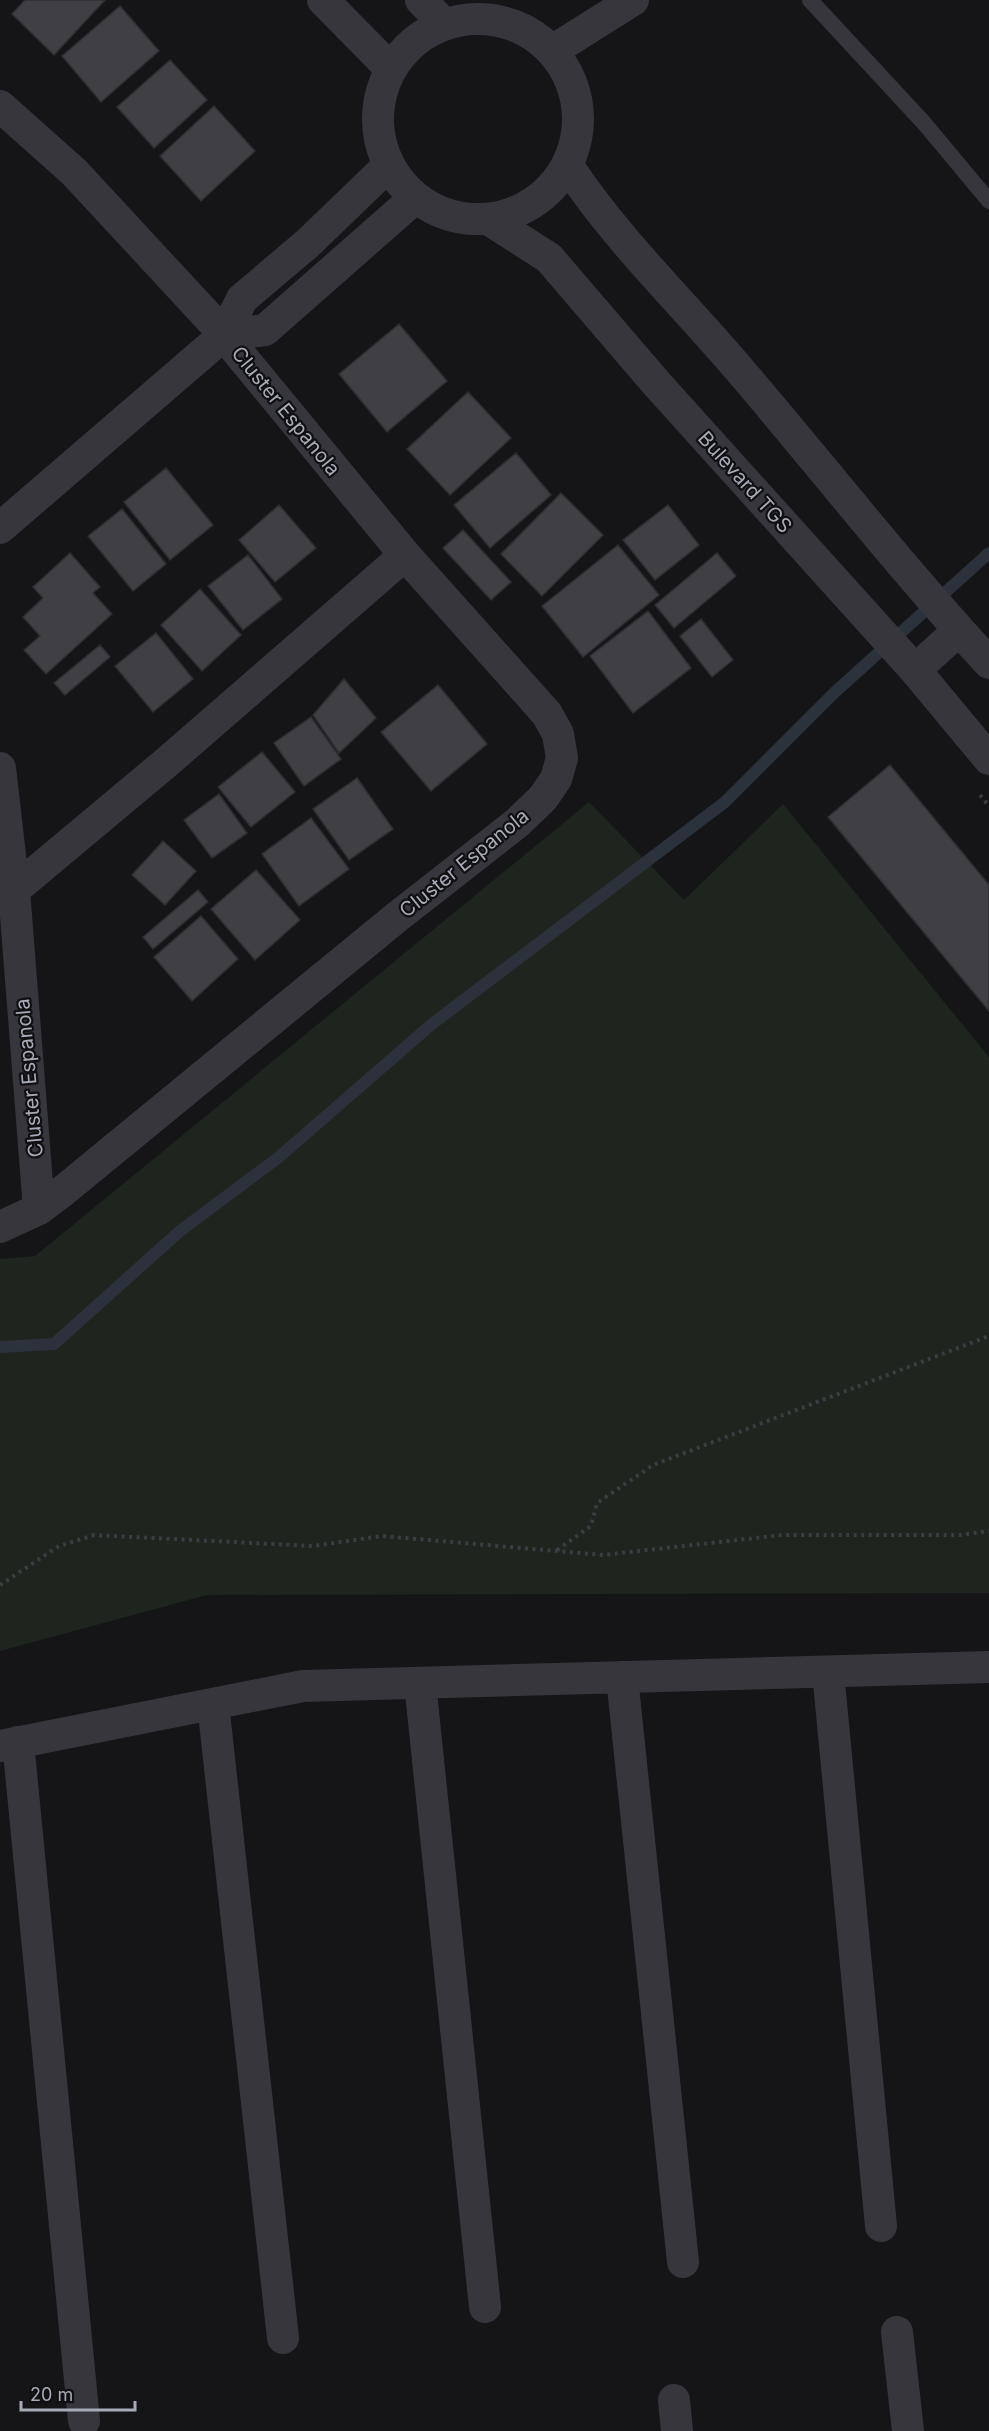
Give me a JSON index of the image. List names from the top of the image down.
{
  "streets": {
    "street": ["Cluster Espanola", "Bulevard TGS"]
  },
  "crossings": [
    ["Cluster Espanola", "Bulevard TGS"]
  ],
  "scale_bar": "20 m"
}
